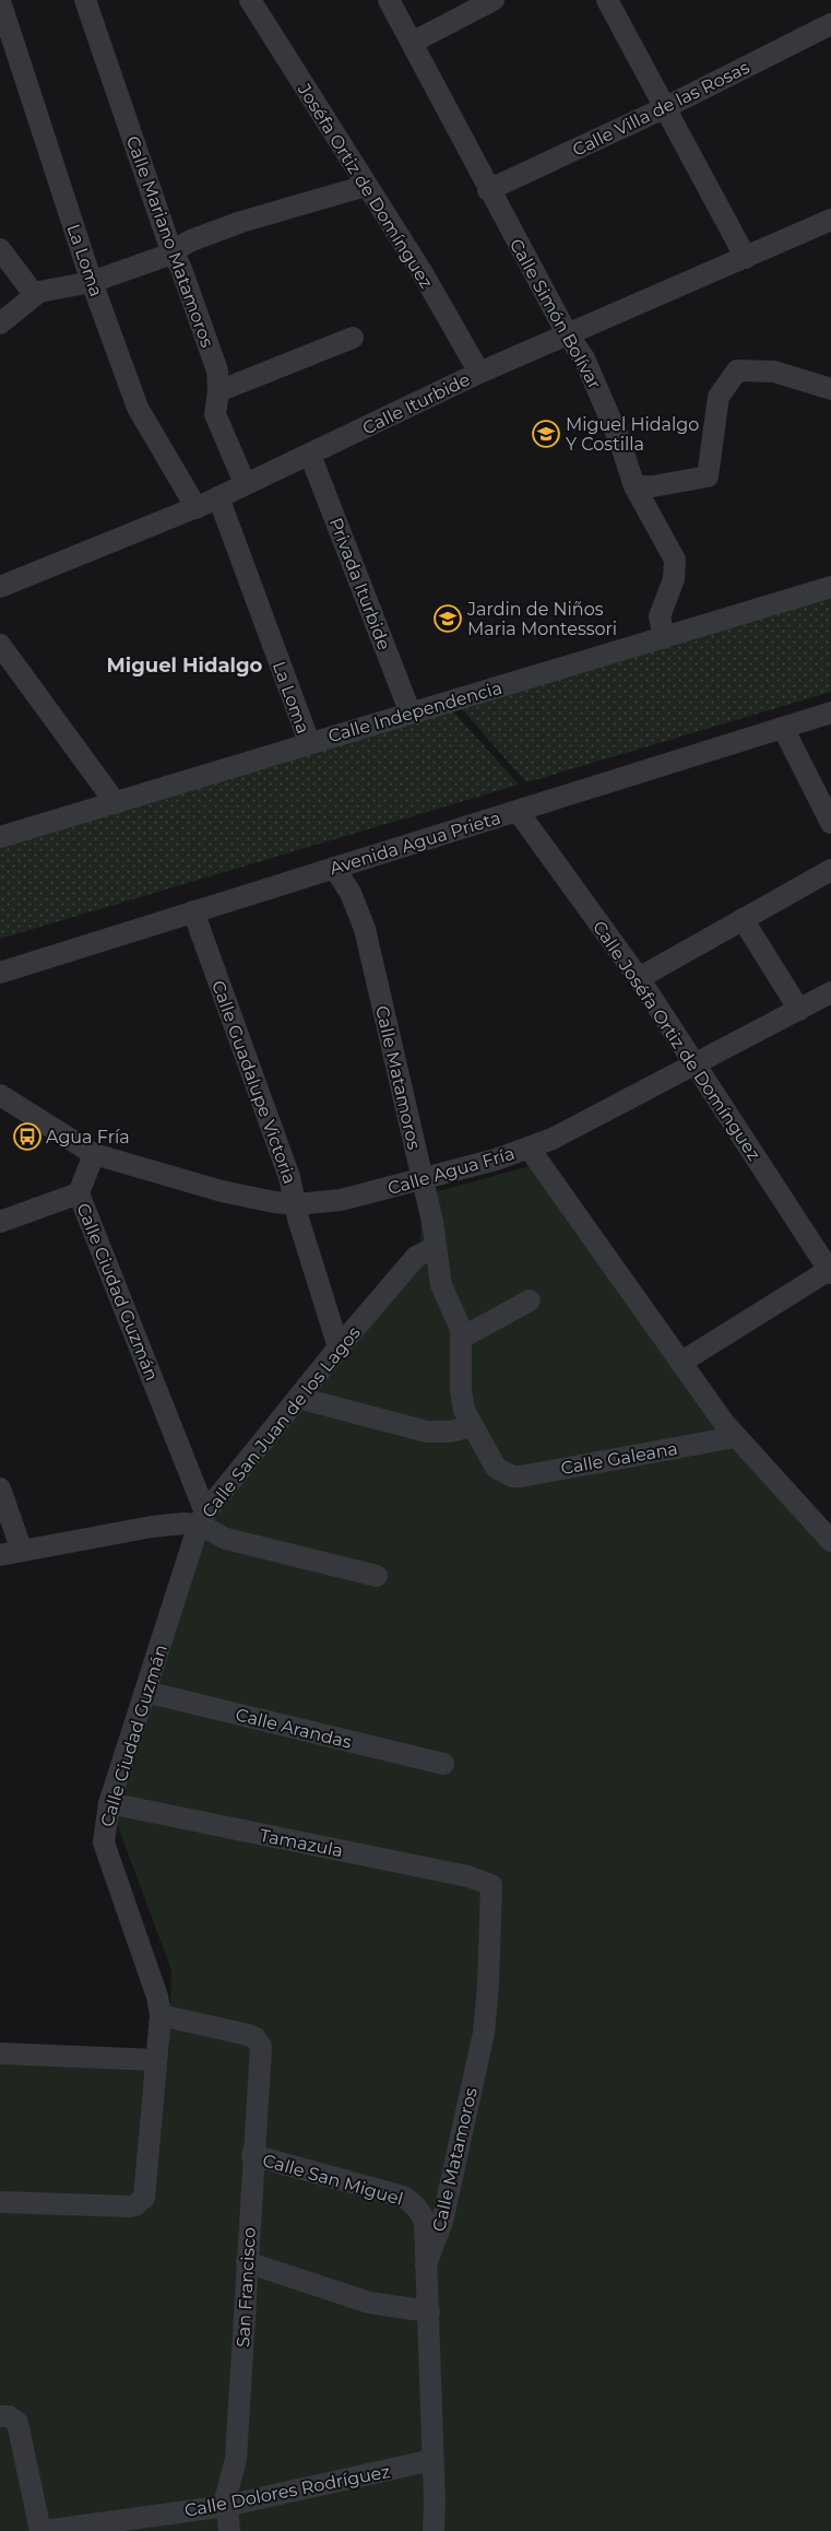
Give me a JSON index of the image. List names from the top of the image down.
{
  "streets": {
    "street": [
      "Calle Villa de las Rosas",
      "Joséfa Ortiz de Domínguez",
      "Calle Mariano Matamoros",
      "La Loma",
      "Calle Simón Bolívar",
      "Calle Iturbide",
      "Privada Iturbide",
      "Calle Independencia",
      "Avenida Agua Prieta",
      "Calle Joséfa Ortiz de Domínguez",
      "Calle Matamoros",
      "Calle Guadalupe Victoria",
      "Calle Agua Fría",
      "Calle Ciudad Guzmán",
      "Calle San Juan de los Lagos",
      "Calle Galeana",
      "Calle Arandas",
      "Tamazula",
      "Calle San Miguel",
      "San Francisco",
      "Calle Dolores Rodríguez"
    ]
  },
  "crossings": [
    ["Calle Villa de las Rosas", "Calle Simón Bolívar"],
    ["Joséfa Ortiz de Domínguez", "Calle Iturbide"],
    ["Calle Mariano Matamoros", "Calle Iturbide"],
    ["La Loma", "Calle Iturbide"],
    ["La Loma", "Calle Independencia"],
    ["Calle Simón Bolívar", "Calle Iturbide"],
    ["Calle Simón Bolívar", "Calle Independencia"],
    ["Calle Iturbide", "Privada Iturbide"],
    ["Privada Iturbide", "Calle Independencia"],
    ["Avenida Agua Prieta", "Calle Joséfa Ortiz de Domínguez"],
    ["Avenida Agua Prieta", "Calle Matamoros"],
    ["Avenida Agua Prieta", "Calle Guadalupe Victoria"],
    ["Calle Matamoros", "Calle Agua Fría"],
    ["Calle Matamoros", "Calle San Juan de los Lagos"],
    ["Calle Matamoros", "Calle Galeana"],
    ["Calle Matamoros", "Tamazula"],
    ["Calle Matamoros", "Calle San Miguel"],
    ["Calle Matamoros", "Calle Dolores Rodríguez"],
    ["Calle Guadalupe Victoria", "Calle Agua Fría"],
    ["Calle Guadalupe Victoria", "Calle San Juan de los Lagos"],
    ["Calle Agua Fría", "Calle Galeana"],
    ["Calle Ciudad Guzmán", "Calle San Juan de los Lagos"],
    ["Calle Ciudad Guzmán", "Calle Arandas"],
    ["Calle Ciudad Guzmán", "Tamazula"],
    ["Calle Ciudad Guzmán", "San Francisco"],
    ["Calle San Miguel", "San Francisco"],
    ["San Francisco", "Calle Dolores Rodríguez"]
  ],
  "districts": ["Miguel Hidalgo"],
  "places": {
    "school or university": ["Miguel Hidalgo Y Costilla", "Jardin de Niños Maria Montessori"],
    "bus stop": ["Agua Fría"]
  }
}
